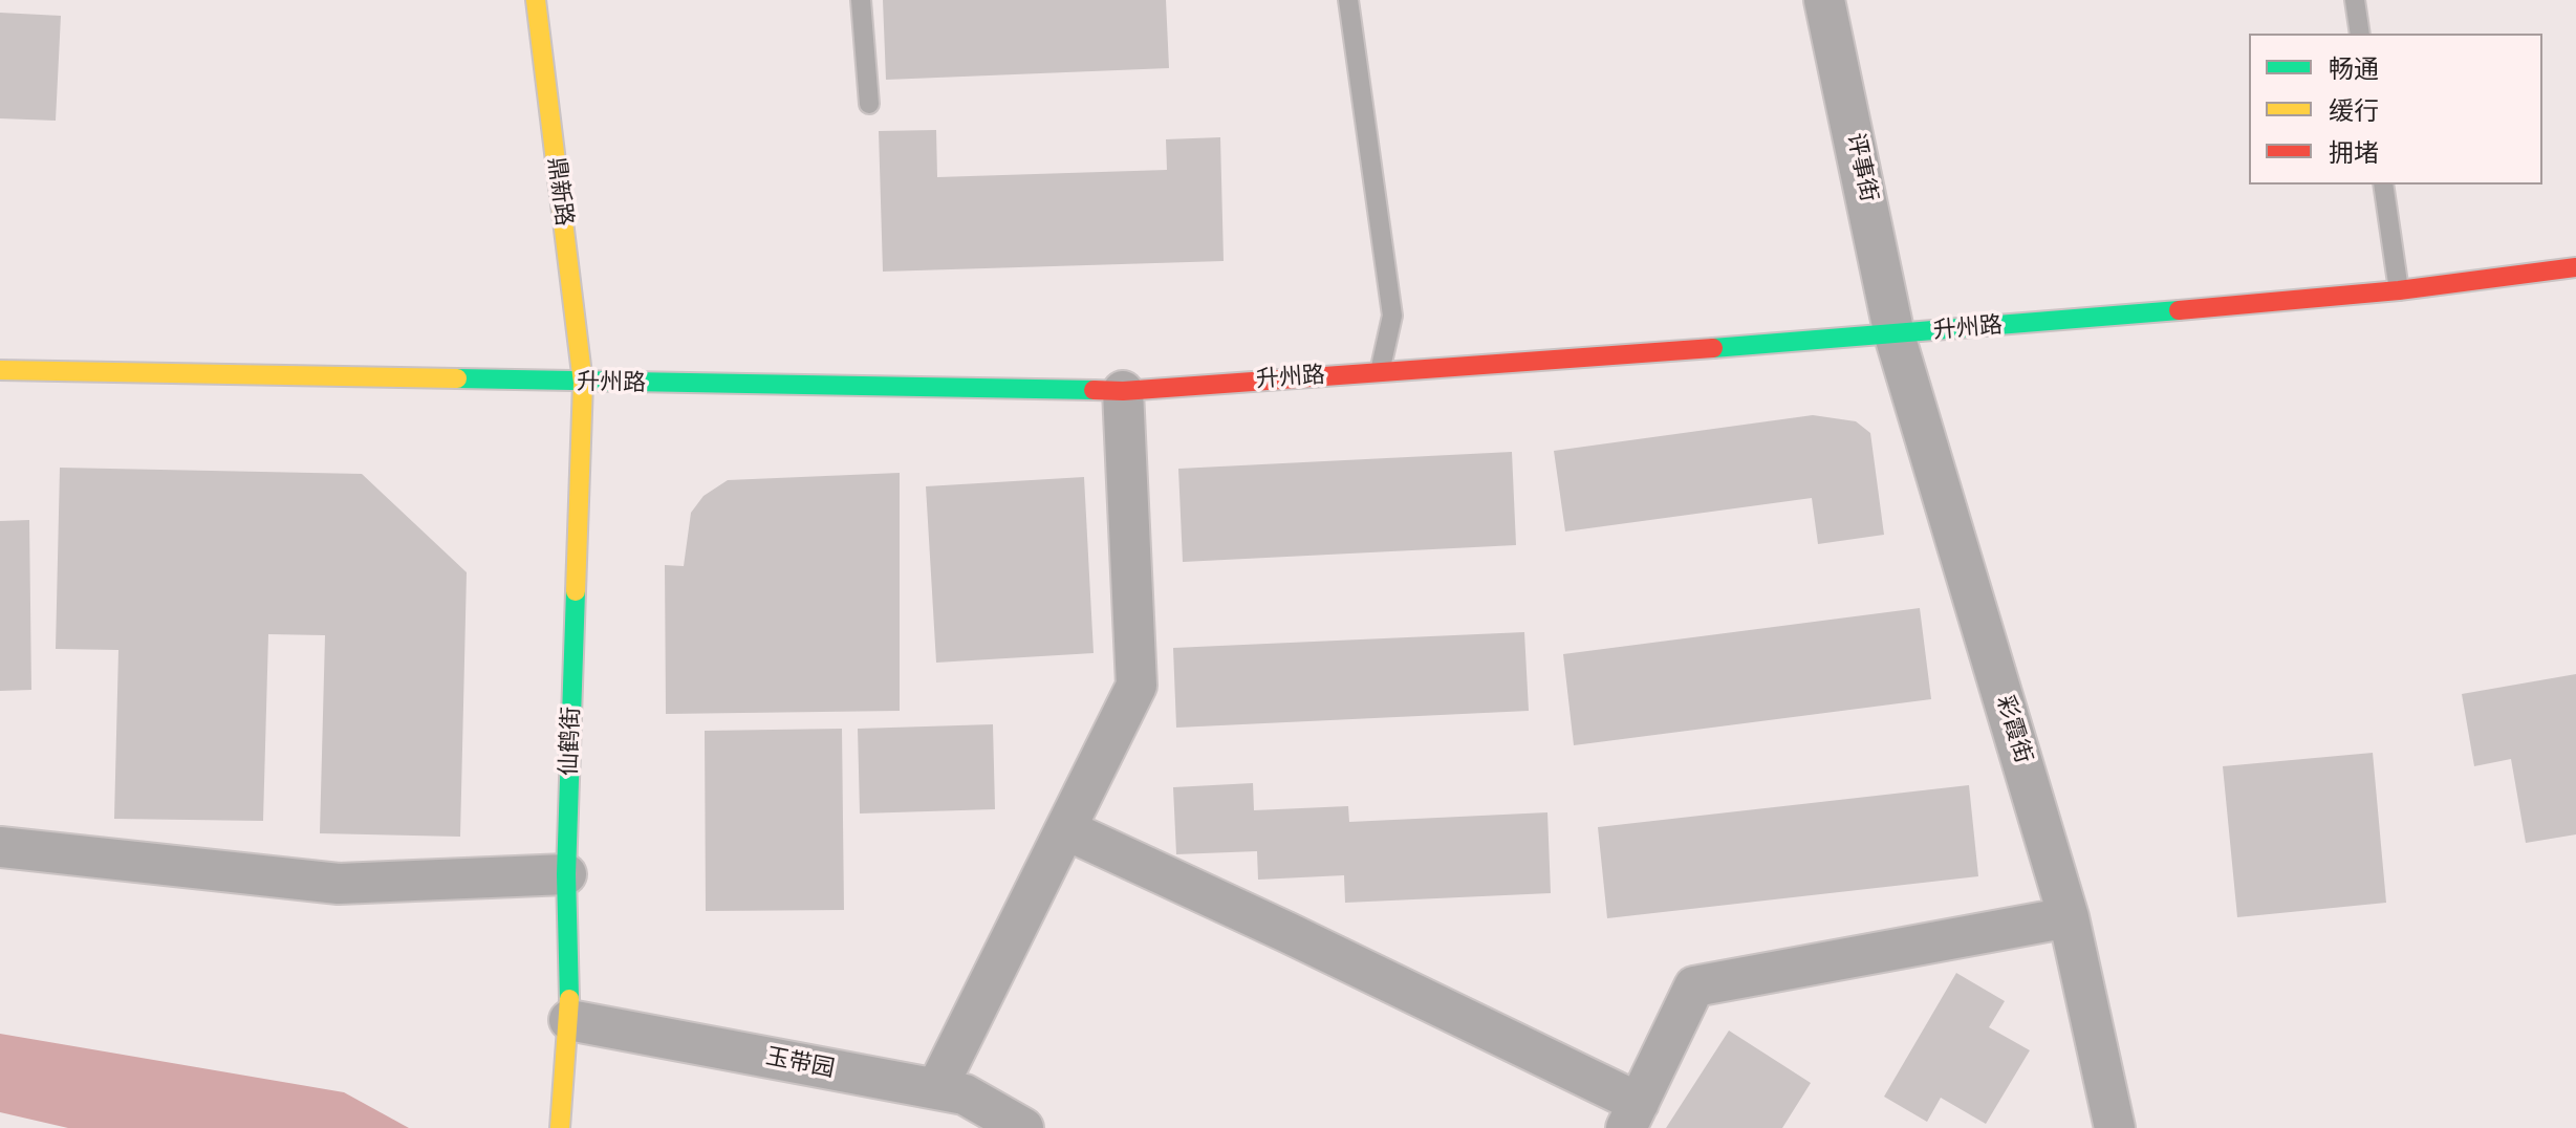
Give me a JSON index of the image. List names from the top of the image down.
{
  "streets": {
    "main road": ["鼎新路", "升州路", "仙鹤街"],
    "street": ["评事街", "彩霞街", "玉带园"]
  },
  "crossings": [
    ["评事街", "升州路"],
    ["评事街", "彩霞街"],
    ["鼎新路", "升州路"],
    ["鼎新路", "仙鹤街"],
    ["升州路", "彩霞街"],
    ["升州路", "仙鹤街"],
    ["仙鹤街", "玉带园"]
  ],
  "legend": ["畅通", "缓行", "拥堵"]
}
